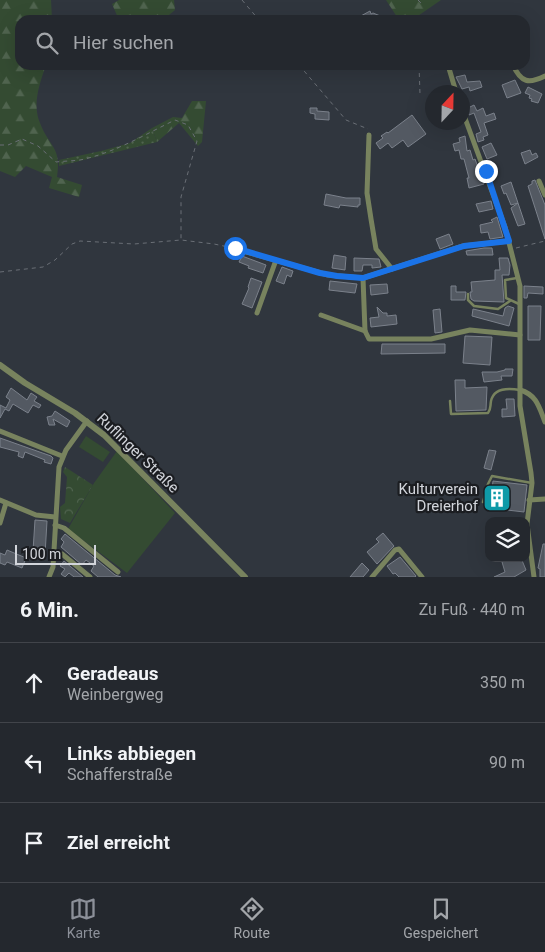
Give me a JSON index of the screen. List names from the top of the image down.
{
  "streets": {
    "street": ["Ruflinger Straße"]
  },
  "places": {
    "building": ["Kulturverein Dreierhof"]
  },
  "scale_bar": "100 m",
  "north": "top",
  "page": {
    "search": "Hier suchen",
    "scale": "100 m",
    "heading": ["6 Min.", "Zu Fuß · 440 m"],
    "list": [
      ["Geradeaus", "Weinbergweg", "350 m"],
      ["Links abbiegen", "Schafferstraße", "90 m"],
      "Ziel erreicht"
    ],
    "nav": ["Karte", "Route", "Gespeichert"]
  }
}
